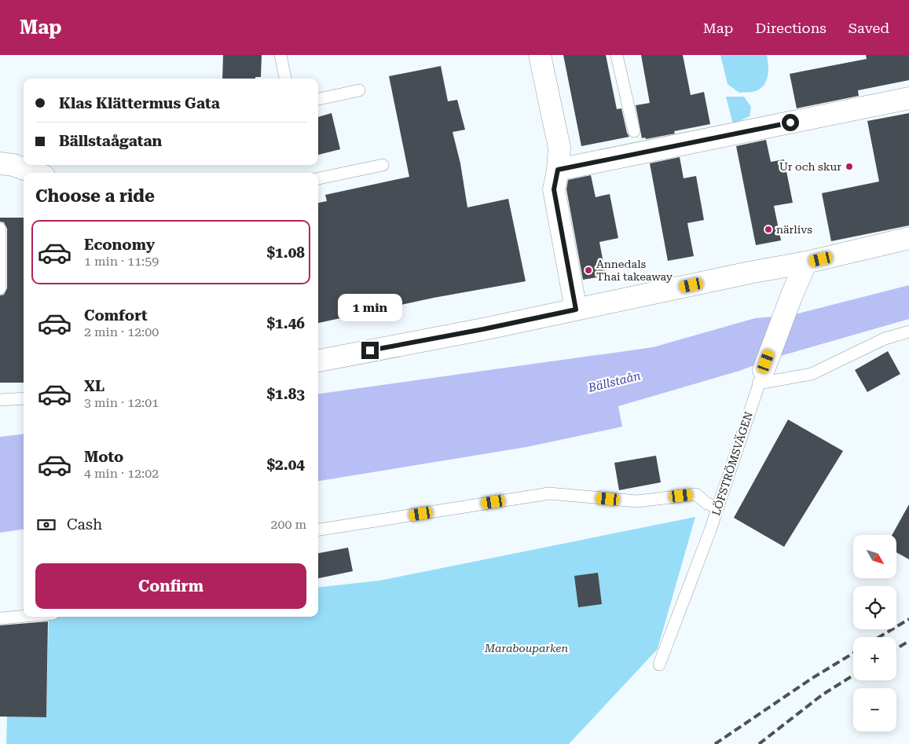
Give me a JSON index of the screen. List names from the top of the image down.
{
  "streets": {
    "street": ["LÖFSTRÖMSVÄGEN"]
  },
  "water": ["Bällstaån"],
  "parks": ["Marabouparken"],
  "places": ["Ur och skur", "närlivs", "Annedals Thai takeaway"],
  "north": "bottom right",
  "page": {
    "header": "Map",
    "nav": ["Map", "Directions", "Saved"],
    "banner": ["Klas Klättermus Gata", "Bällstaågatan"],
    "heading": "Choose a ride",
    "list": [
      {
        "name": "Economy",
        "note": "1 min · 11:59",
        "value": "$1.08"
      },
      {
        "name": "Comfort",
        "note": "2 min · 12:00",
        "value": "$1.46"
      },
      {
        "name": "XL",
        "note": "3 min · 12:01",
        "value": "$1.83"
      },
      {
        "name": "Moto",
        "note": "4 min · 12:02",
        "value": "$2.04"
      }
    ],
    "bubble": "1 min",
    "pay": ["Cash", "200 m"],
    "map_buttons": ["+", "−"],
    "buttons": "Confirm"
  }
}
